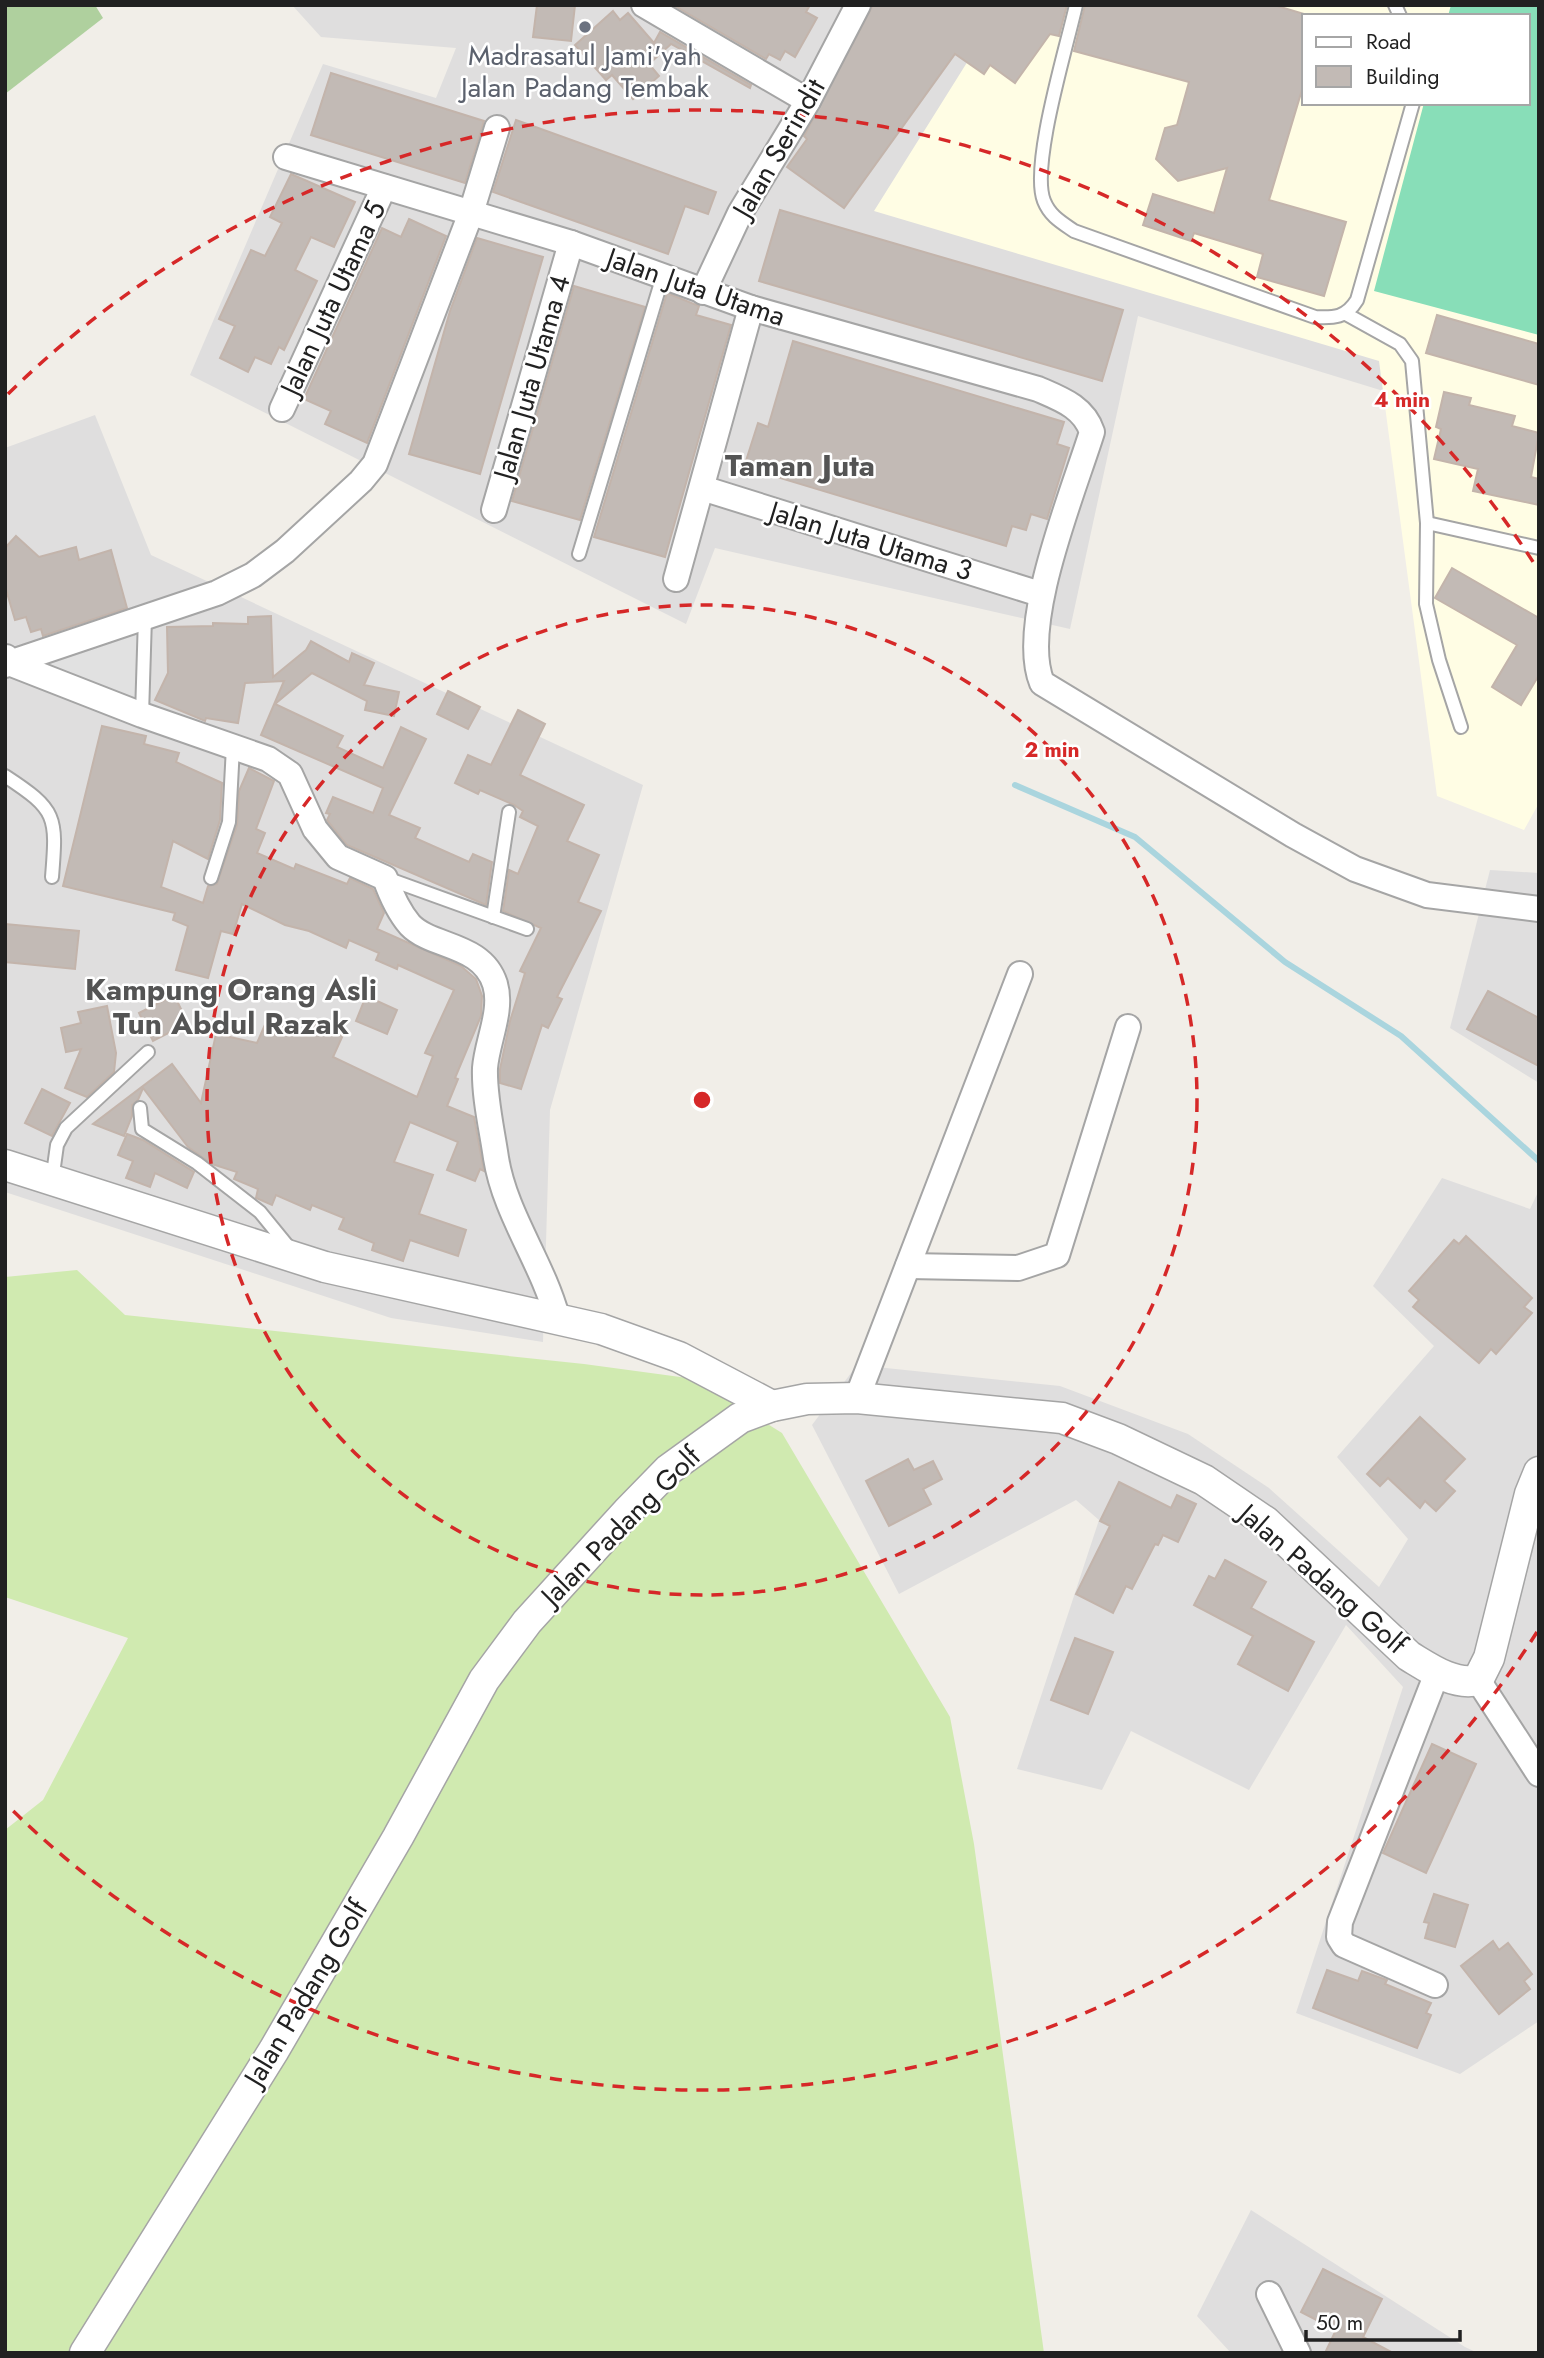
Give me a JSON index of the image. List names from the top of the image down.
{
  "streets": {
    "street": [
      "Jalan Serindit",
      "Jalan Juta Utama",
      "Jalan Juta Utama 5",
      "Jalan Juta Utama 4",
      "Jalan Juta Utama 3",
      "Jalan Padang Golf"
    ]
  },
  "crossings": [
    ["Jalan Serindit", "Jalan Juta Utama"],
    ["Jalan Juta Utama", "Jalan Juta Utama 5"],
    ["Jalan Juta Utama", "Jalan Juta Utama 4"],
    ["Jalan Juta Utama", "Jalan Juta Utama 3"]
  ],
  "districts": ["Taman Juta", "Kampung Orang Asli Tun Abdul Razak"],
  "places": ["Madrasatul Jami'yah Jalan Padang Tembak"],
  "legend": ["Road", "Building"],
  "scale_bar": "50 m",
  "rings": ["4 min", "2 min"]
}
